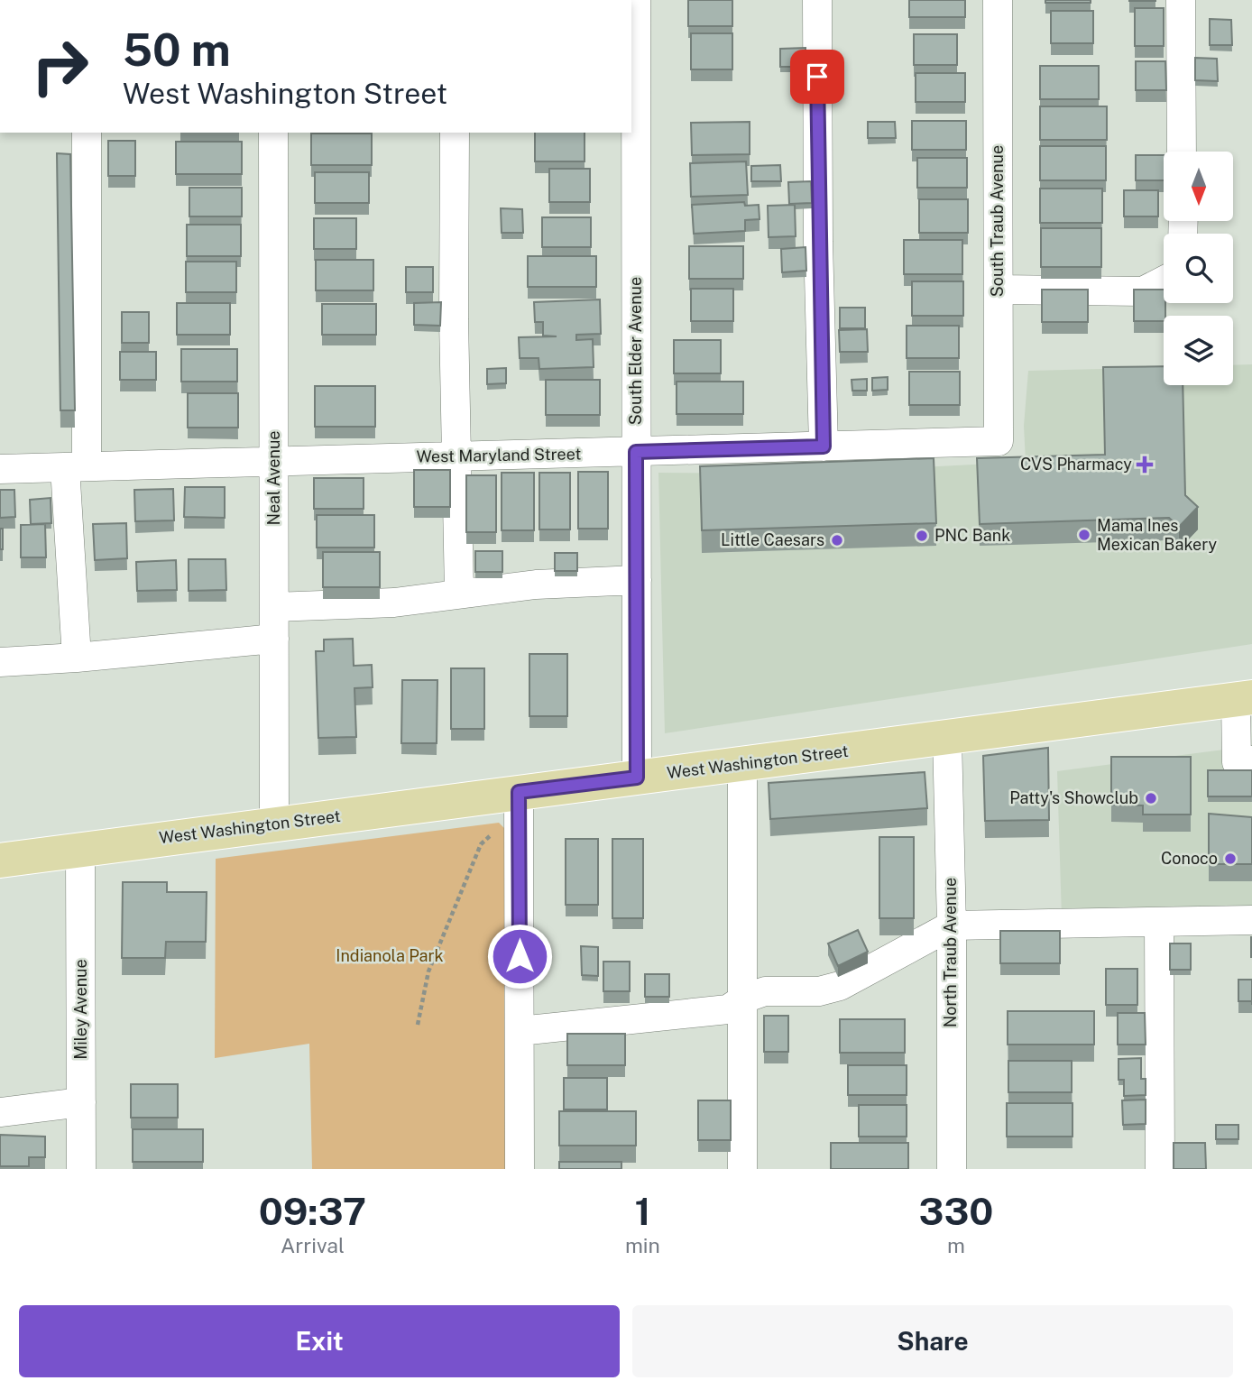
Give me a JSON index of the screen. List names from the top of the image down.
{
  "streets": {
    "main road": ["West Washington Street"],
    "street": [
      "South Traub Avenue",
      "South Elder Avenue",
      "West Maryland Street",
      "Neal Avenue",
      "North Traub Avenue",
      "Miley Avenue"
    ]
  },
  "crossings": [
    ["South Traub Avenue", "West Maryland Street"],
    ["South Elder Avenue", "West Maryland Street"],
    ["South Elder Avenue", "West Washington Street"],
    ["West Maryland Street", "Neal Avenue"],
    ["Neal Avenue", "West Washington Street"],
    ["West Washington Street", "North Traub Avenue"],
    ["West Washington Street", "Miley Avenue"]
  ],
  "parks": ["Indianola Park"],
  "places": {
    "health": ["CVS Pharmacy"],
    "other": [
      "Mama Ines Mexican Bakery",
      "PNC Bank",
      "Little Caesars",
      "Patty's Showclub",
      "Conoco"
    ]
  },
  "north": "bottom",
  "page": {
    "turn": ["50 m", "West Washington Street"],
    "eta": [
      "09:37",
      "Arrival",
      "1",
      "min",
      "330",
      "m"
    ],
    "buttons": ["Exit", "Share"]
  }
}
